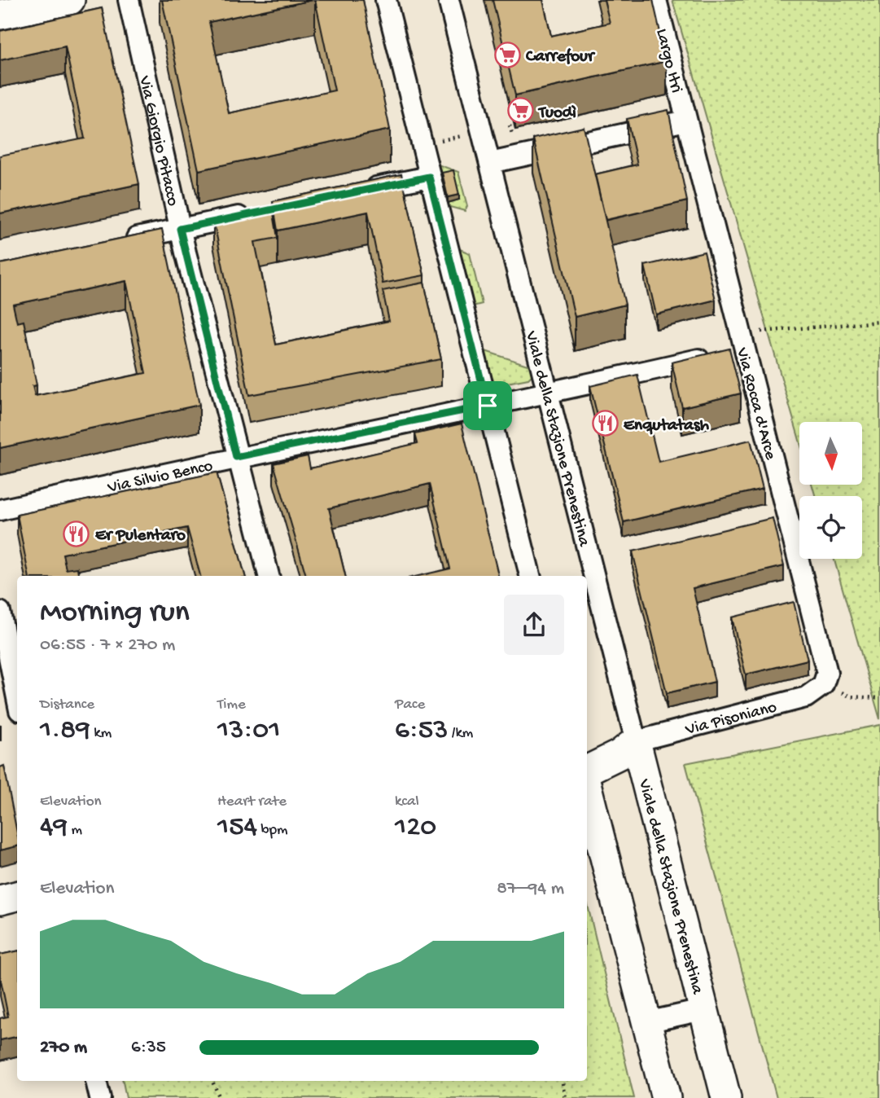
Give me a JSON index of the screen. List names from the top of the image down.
{
  "streets": {
    "street": [
      "Largo Itri",
      "Via Giorgio Pitacco",
      "Via Rocca d'Arce",
      "Viale della Stazione Prenestina",
      "Via Silvio Benco",
      "Via Pisoniano"
    ]
  },
  "crossings": [
    ["Largo Itri", "Via Rocca d'Arce"],
    ["Via Giorgio Pitacco", "Via Silvio Benco"],
    ["Via Rocca d'Arce", "Via Silvio Benco"],
    ["Via Rocca d'Arce", "Via Pisoniano"],
    ["Viale della Stazione Prenestina", "Via Silvio Benco"],
    ["Viale della Stazione Prenestina", "Via Pisoniano"]
  ],
  "places": {
    "supermarket": ["Carrefour", "Tuodì"],
    "restaurant": ["Enqutatash", "Er Pulentaro"]
  },
  "north": "bottom",
  "page": {
    "heading": ["Morning run", "06:55 · 7 × 270 m"],
    "stats": [
      ["Distance", "1.89 km"],
      ["Time", "13:01"],
      ["Pace", "6:53 /km"],
      ["Elevation", "49 m"],
      ["Heart rate", "154 bpm"],
      ["kcal", "120"]
    ],
    "chart": ["Elevation", "87–94 m"],
    "list": [
      {
        "name": "270 m",
        "note": "6:35"
      }
    ]
  }
}
